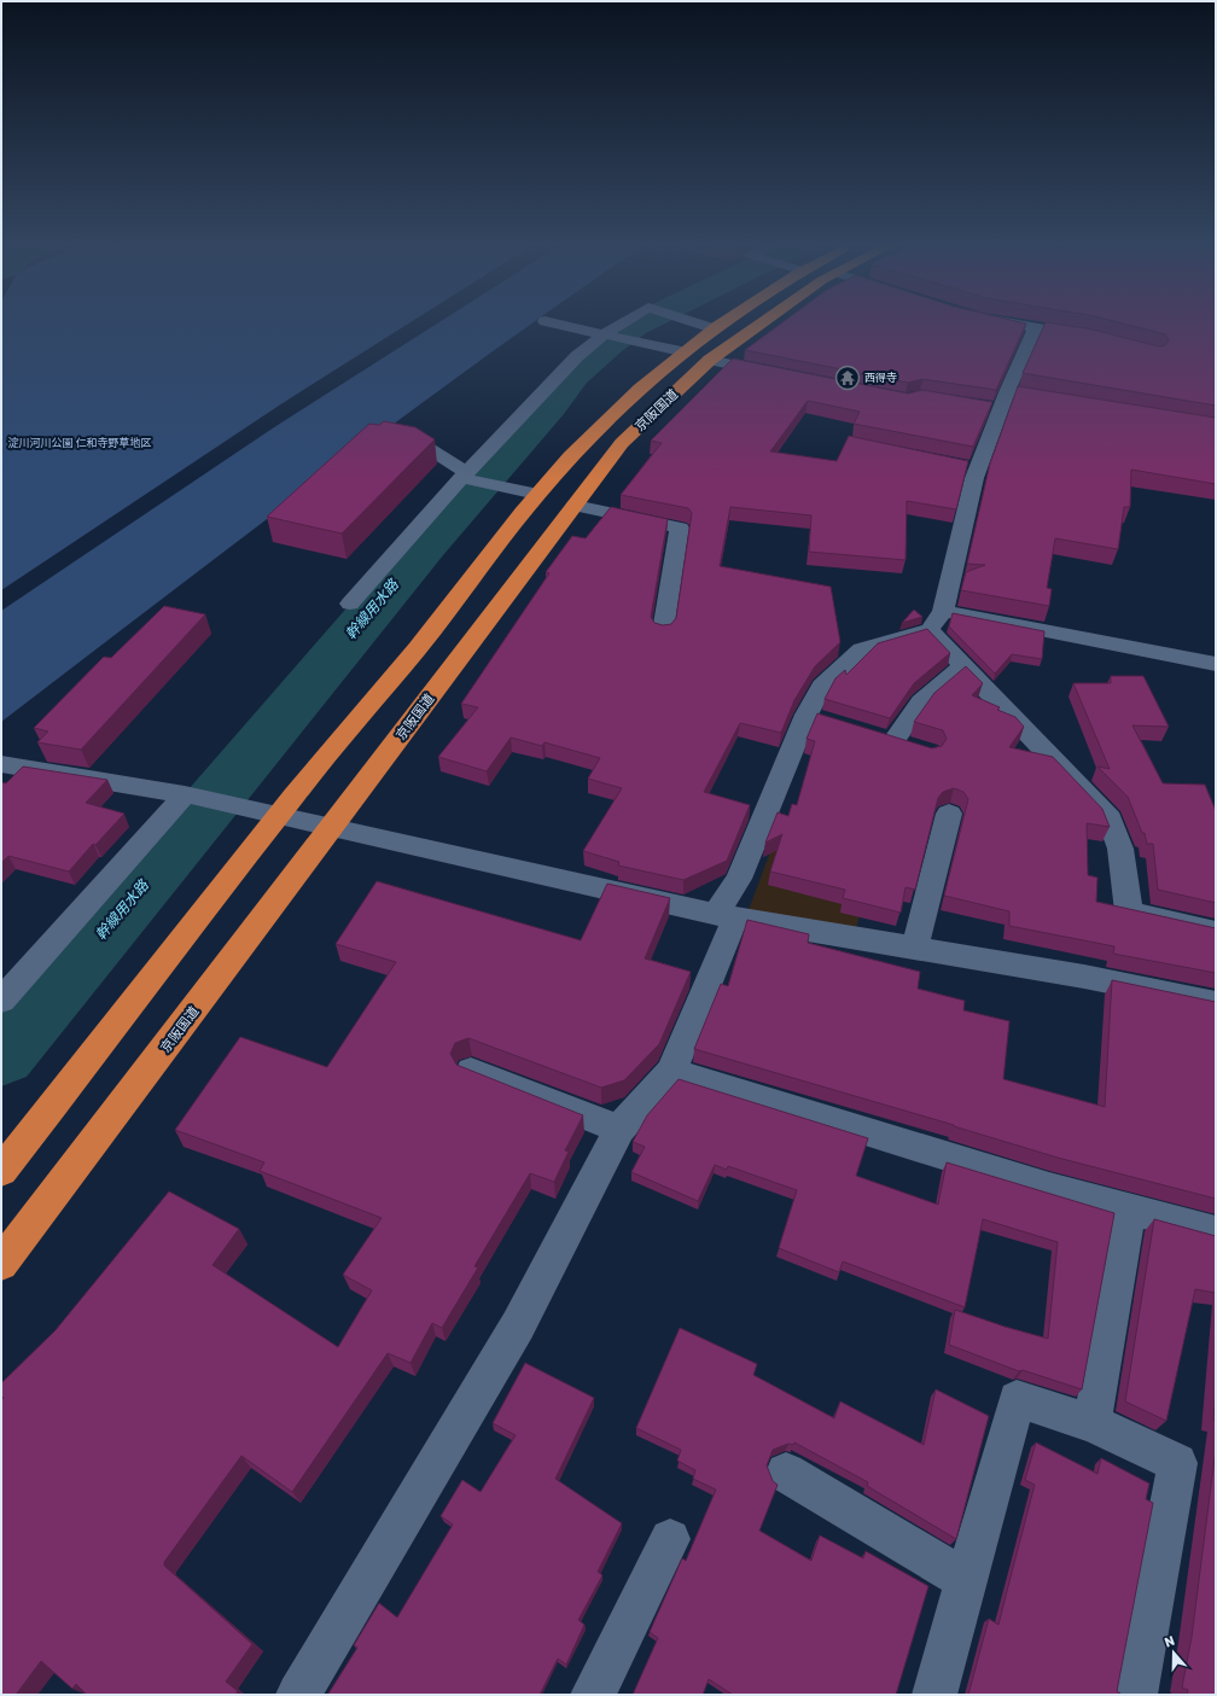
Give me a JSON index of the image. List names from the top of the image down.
{
  "streets": {
    "highway": ["京阪国道"]
  },
  "water": ["幹線用水路"],
  "parks": ["淀川河川公園 仁和寺野草地区"],
  "places": {
    "temple": ["西得寺"]
  },
  "north": "top"
}
